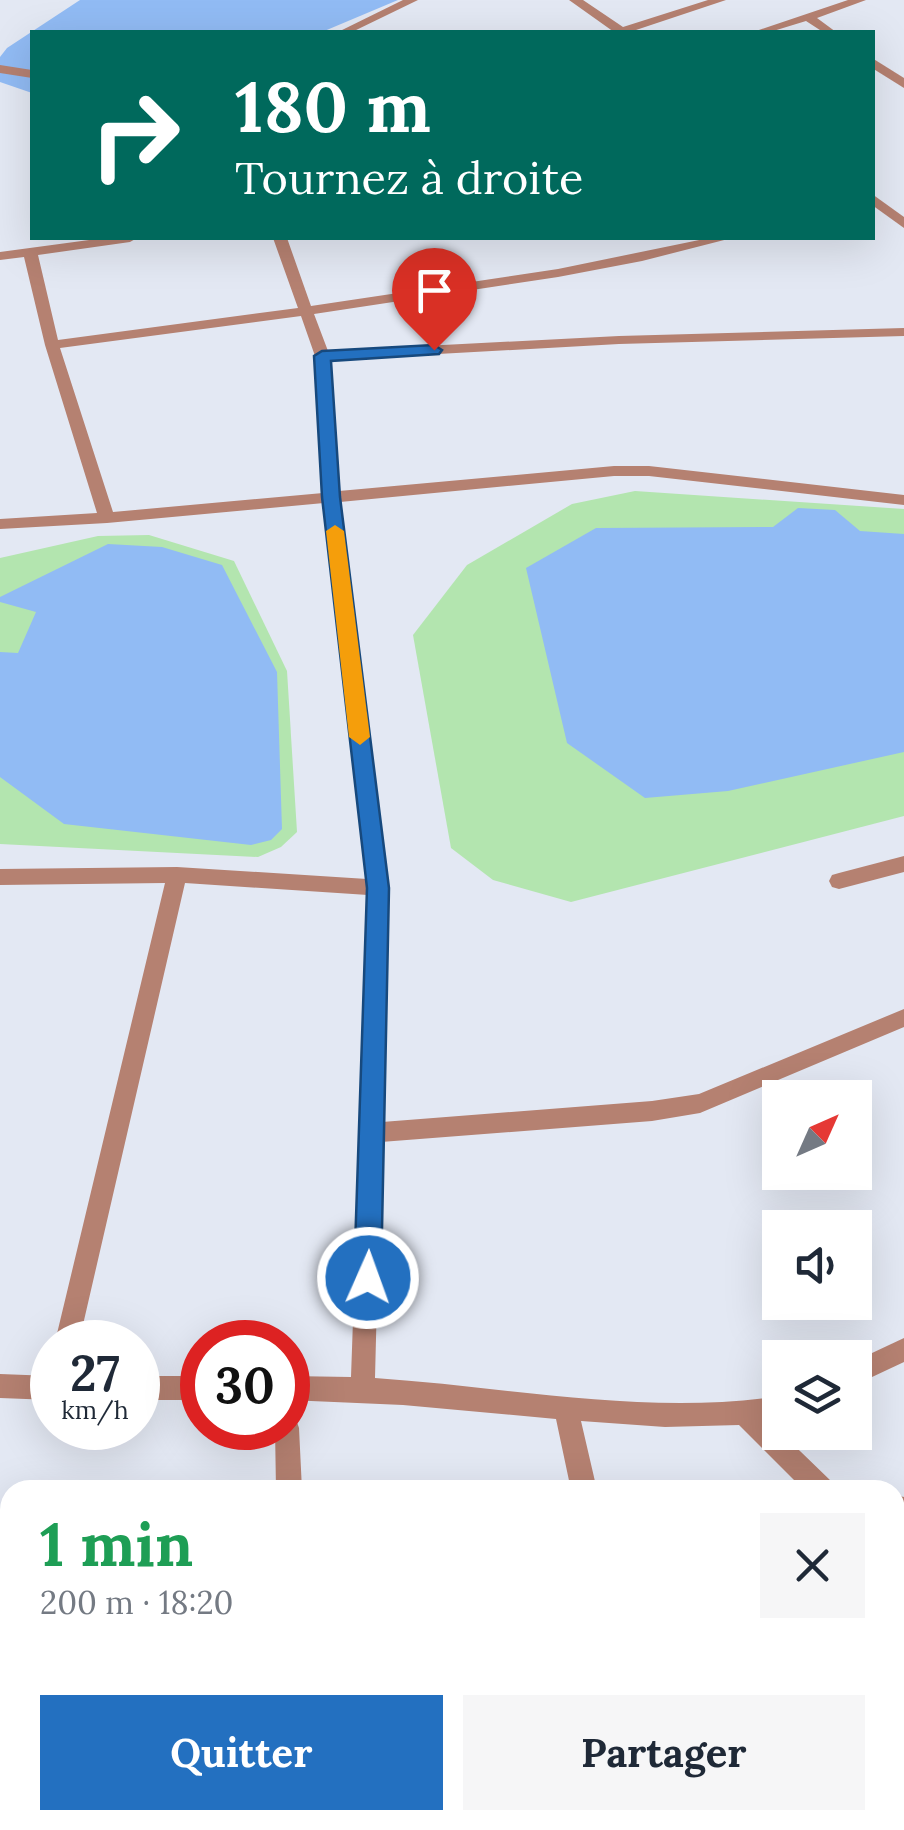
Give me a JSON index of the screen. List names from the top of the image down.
{
  "north": "top right",
  "page": {
    "turn": ["180 m", "Tournez à droite"],
    "speed": "27 km/h",
    "limit": "30",
    "heading": ["1 min", "200 m · 18:20"],
    "buttons": ["Quitter", "Partager"]
  }
}
